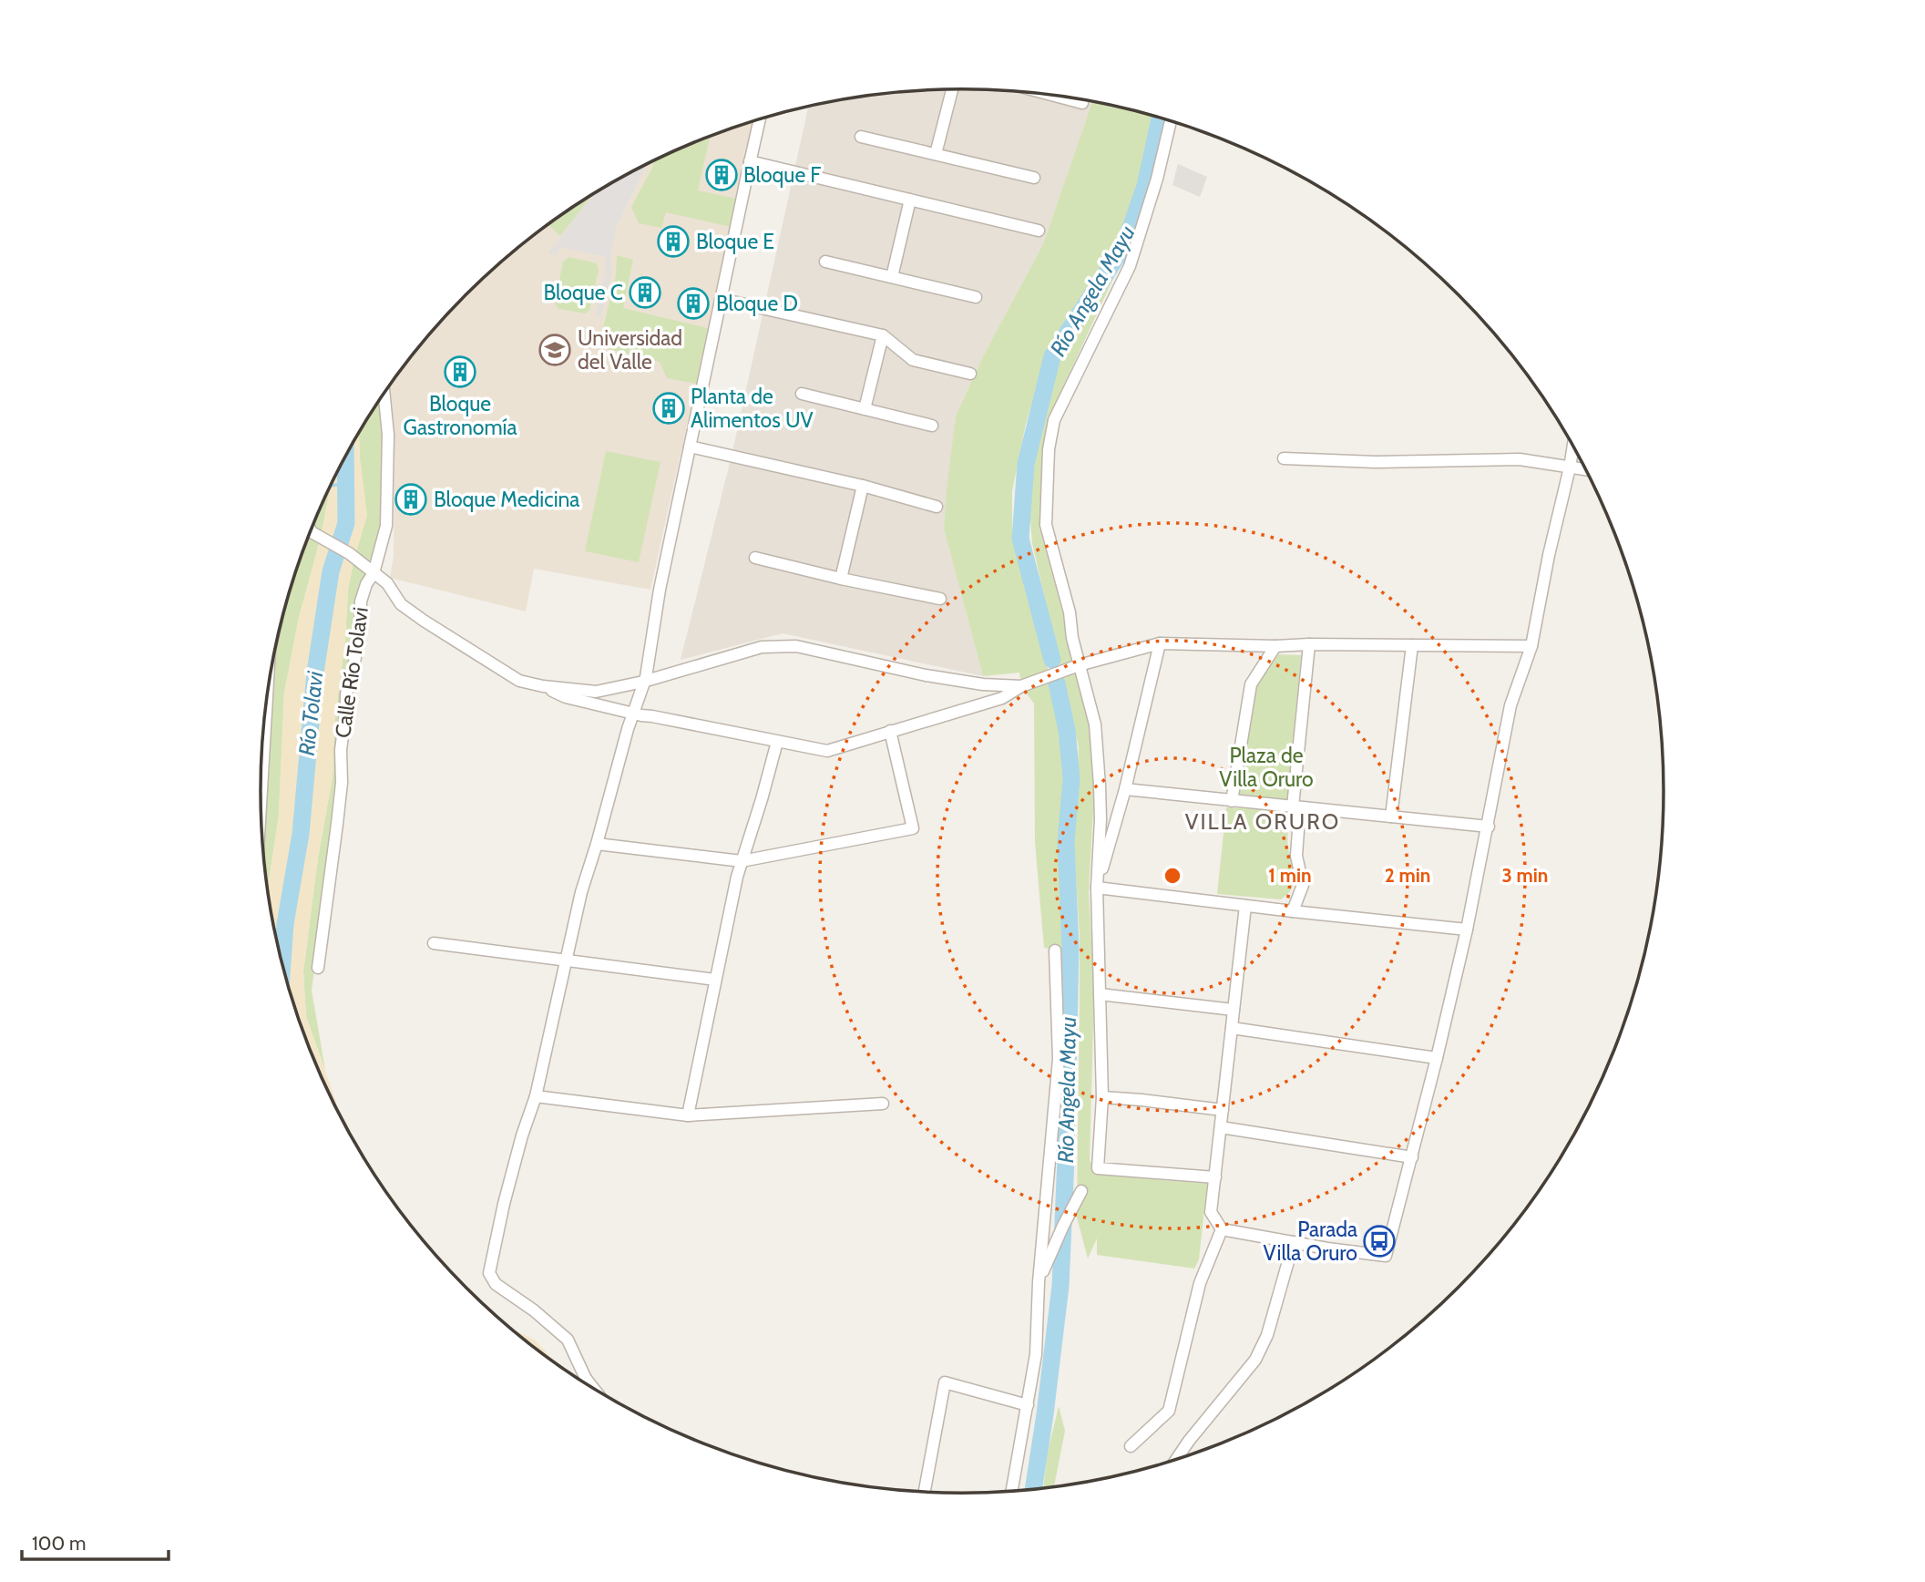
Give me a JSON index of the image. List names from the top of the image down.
{
  "streets": {
    "street": ["Calle Río Tolavi"]
  },
  "districts": ["VILLA ORURO"],
  "water": ["Río Angela Mayu", "Río Tolavi"],
  "parks": ["Plaza de Villa Oruro"],
  "places": {
    "building": [
      "Bloque F",
      "Bloque E",
      "Bloque C",
      "Bloque D",
      "Bloque Gastronomía",
      "Planta de Alimentos UV",
      "Bloque Medicina"
    ],
    "school or university": ["Universidad del Valle"],
    "bus stop": ["Parada Villa Oruro"]
  },
  "scale_bar": "100 m",
  "rings": ["1 min", "2 min", "3 min"]
}
